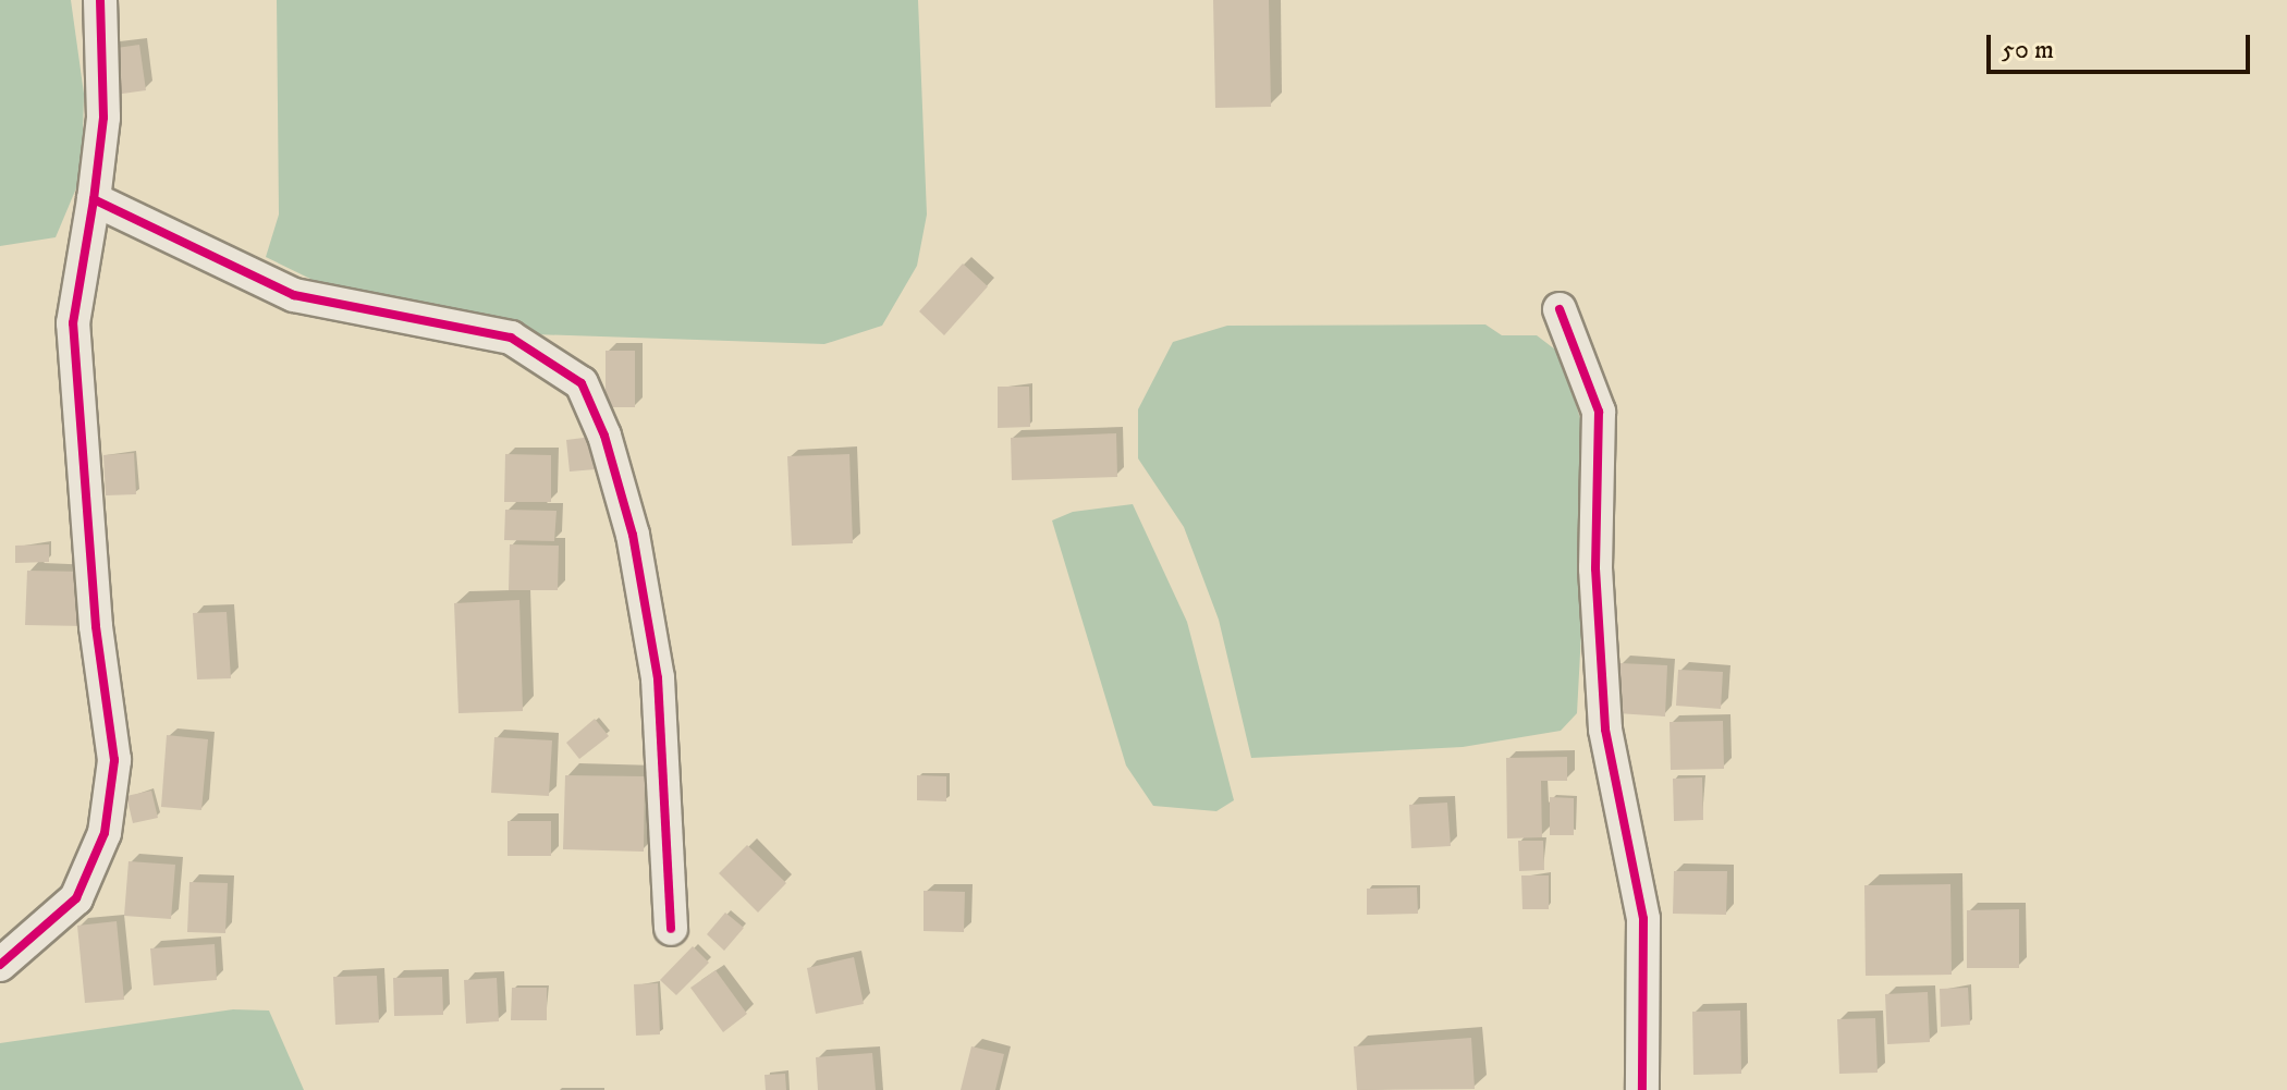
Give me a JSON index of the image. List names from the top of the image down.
{
  "scale_bar": "50 m"
}
